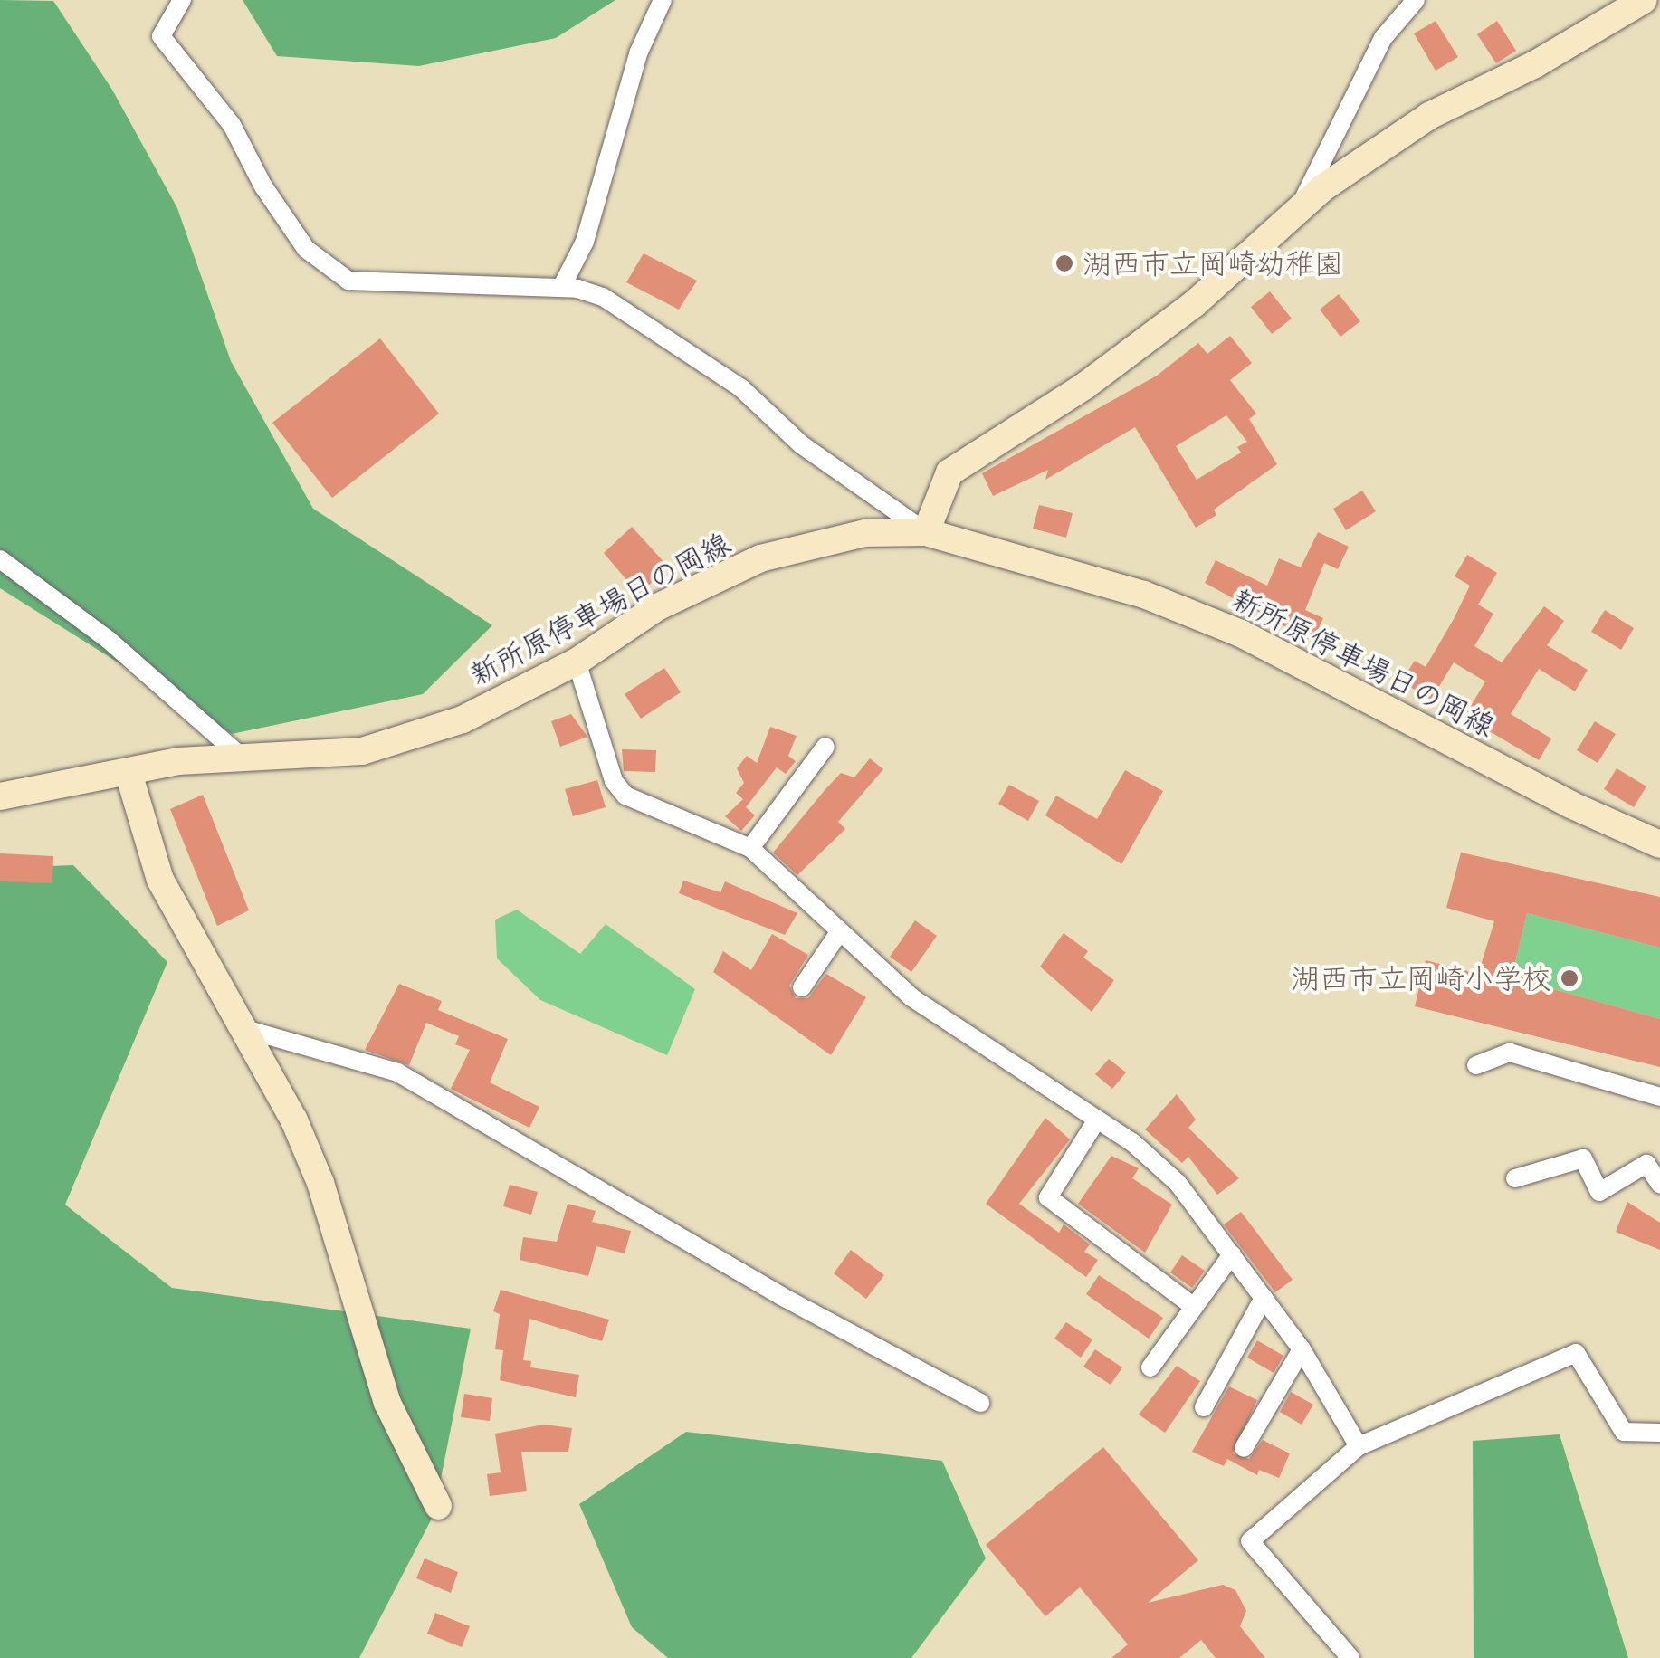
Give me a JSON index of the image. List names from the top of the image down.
{
  "streets": {
    "main road": ["新所原停車場日の岡線"]
  },
  "places": ["湖西市立岡崎幼稚園", "湖西市立岡崎小学校"]
}
